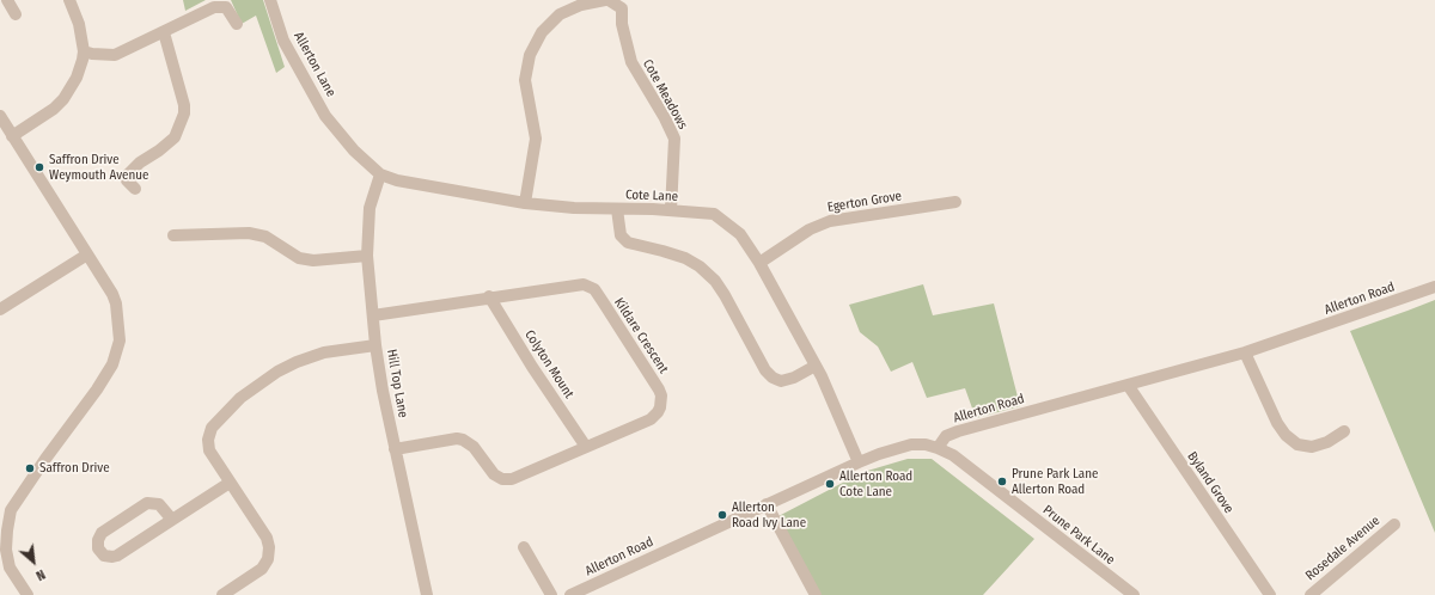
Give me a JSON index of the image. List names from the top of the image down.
{
  "streets": {
    "street": [
      "Allerton Lane",
      "Cote Meadows",
      "Cote Lane",
      "Egerton Grove",
      "Allerton Road",
      "Kildare Crescent",
      "Colyton Mount",
      "Hill Top Lane",
      "Byland Grove",
      "Prune Park Lane",
      "Rosedale Avenue"
    ]
  },
  "crossings": [
    ["Allerton Lane", "Cote Lane"],
    ["Cote Meadows", "Cote Lane"],
    ["Cote Lane", "Egerton Grove"],
    ["Cote Lane", "Allerton Road"],
    ["Cote Lane", "Hill Top Lane"],
    ["Allerton Road", "Byland Grove"],
    ["Allerton Road", "Prune Park Lane"],
    ["Kildare Crescent", "Colyton Mount"],
    ["Kildare Crescent", "Hill Top Lane"]
  ],
  "places": [
    "Saffron Drive Weymouth Avenue",
    "Saffron Drive",
    "Prune Park Lane Allerton Road",
    "Allerton Road Cote Lane",
    "Allerton Road Ivy Lane"
  ],
  "north": "bottom right"
}
